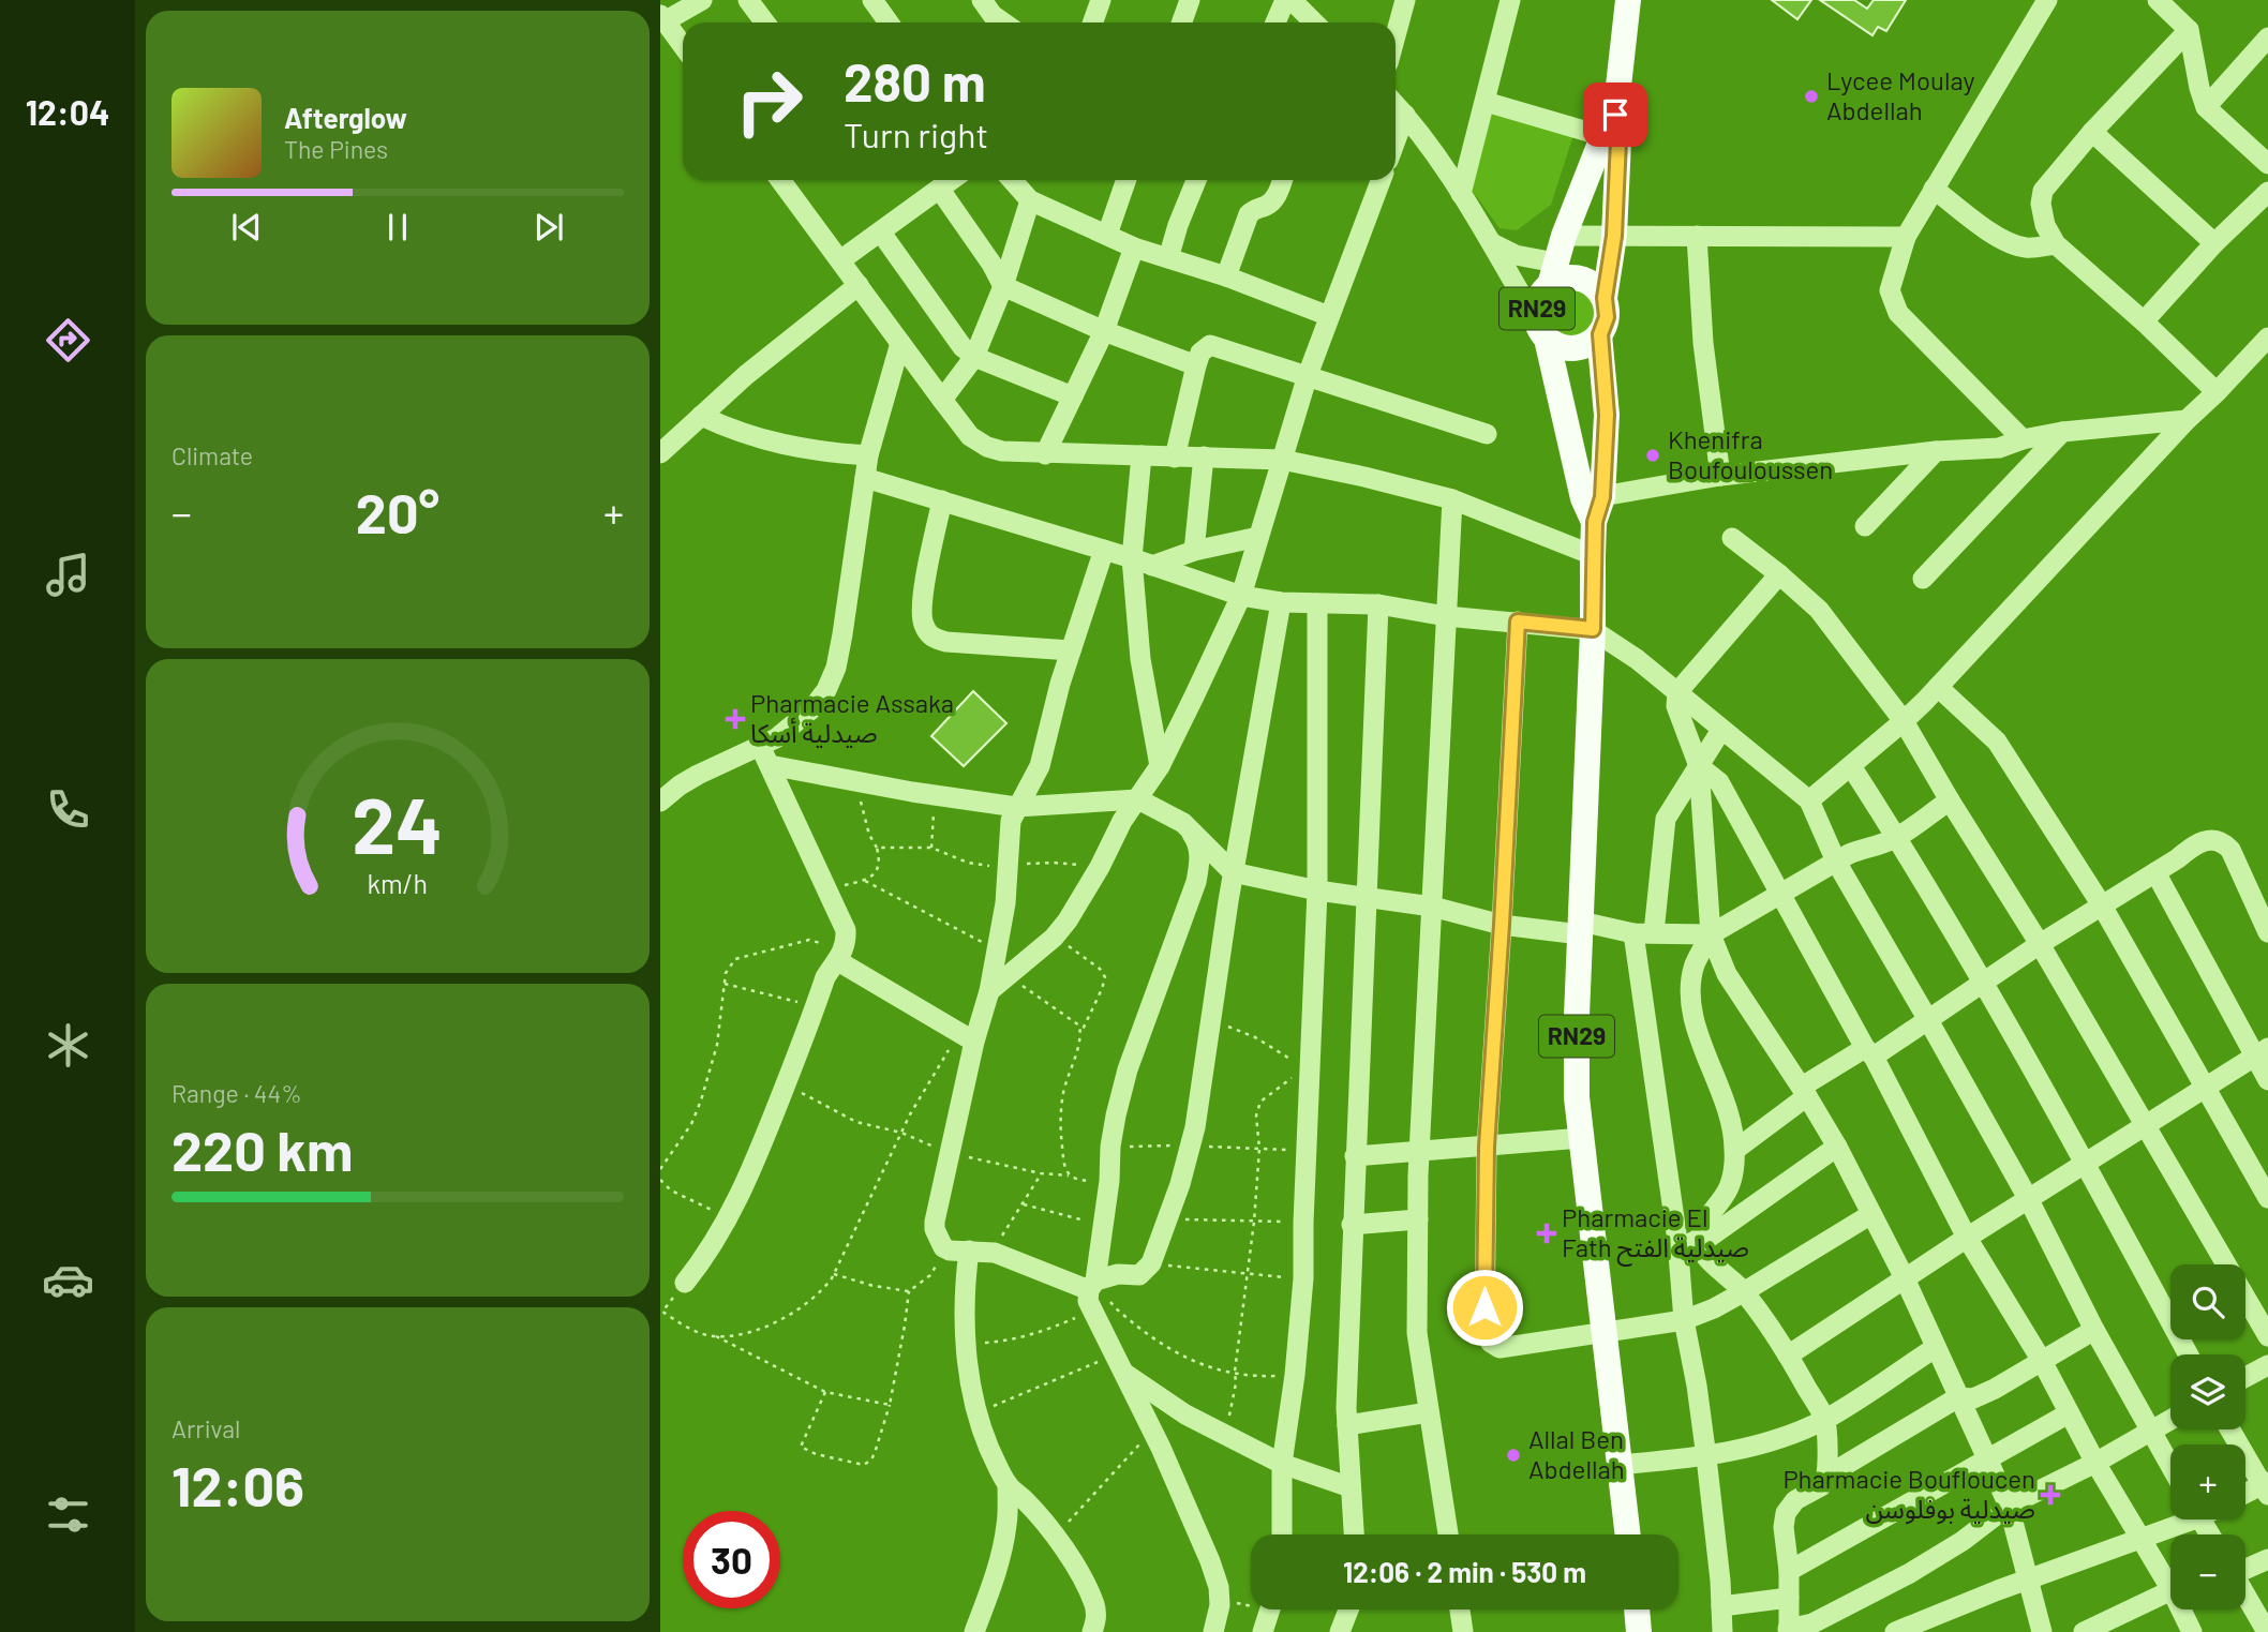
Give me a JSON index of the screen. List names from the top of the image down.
{
  "streets": {
    "main road": ["RN29"]
  },
  "places": {
    "other": ["Lycee Moulay Abdellah", "Khenifra Boufouloussen", "Allal Ben Abdellah"],
    "health": ["Pharmacie Assaka صيدلية أسكا", "Pharmacie El Fath صيدلية الفتح", "Pharmacie Boufloucen صيدلية بوفلوسن"]
  },
  "page": {
    "tabs": "12:04",
    "turn": ["280 m", "Turn right"],
    "song": ["Afterglow", "The Pines"],
    "tile": [
      "Climate",
      ["Range · 44%", "220 km"],
      ["Arrival", "12:06"]
    ],
    "heat": ["−", "20°", "+"],
    "map_buttons": ["+", "−"],
    "limit": "30",
    "trip": "12:06 · 2 min · 530 m",
    "gauge": ["24", "km/h"]
  }
}
